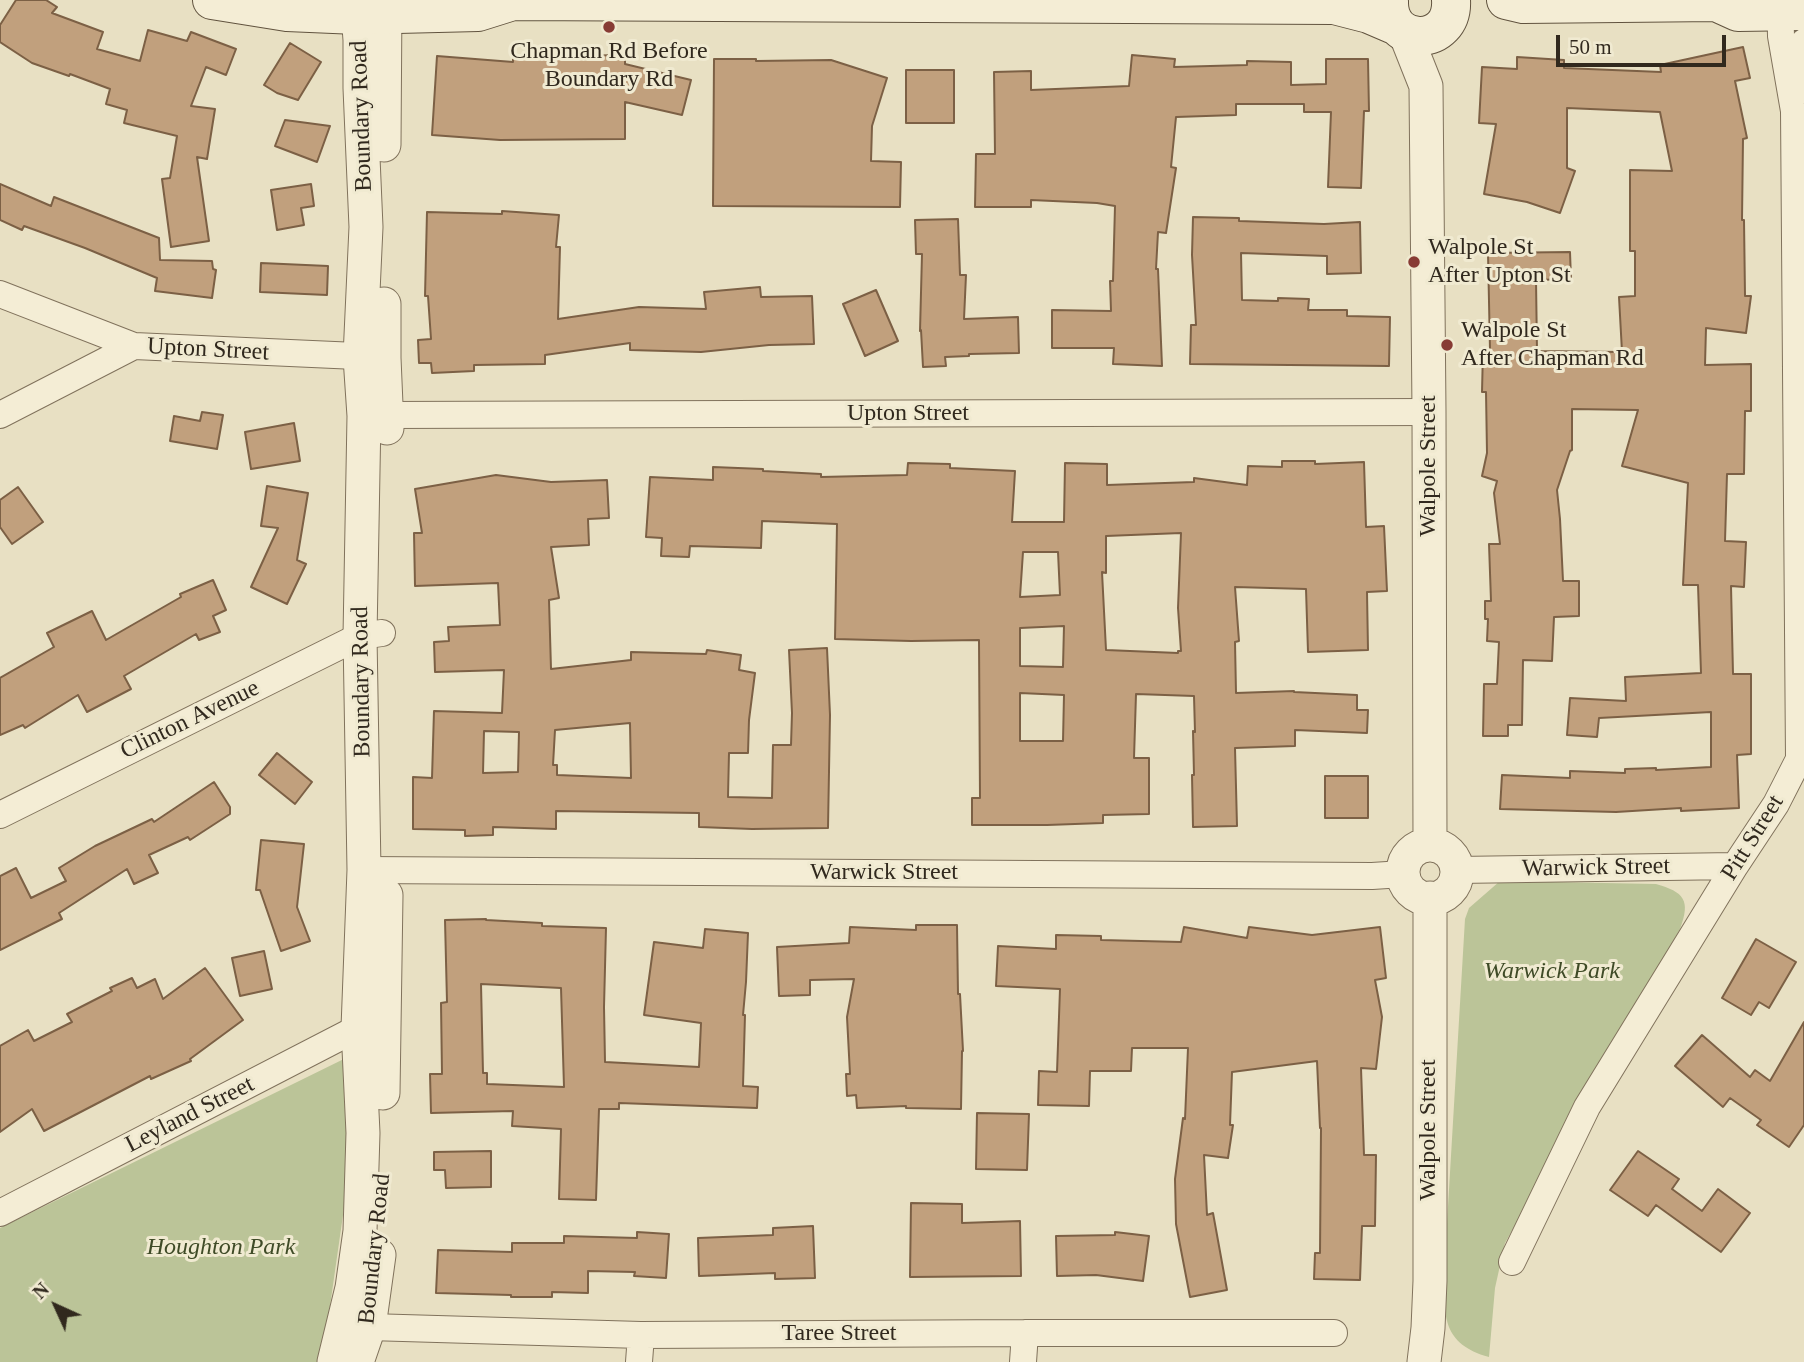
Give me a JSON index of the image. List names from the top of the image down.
{
  "streets": {
    "street": [
      "Boundary Road",
      "Upton Street",
      "Walpole Street",
      "Clinton Avenue",
      "Pitt Street",
      "Warwick Street",
      "Leyland Street",
      "Taree Street"
    ]
  },
  "crossings": [
    ["Boundary Road", "Upton Street"],
    ["Boundary Road", "Clinton Avenue"],
    ["Boundary Road", "Warwick Street"],
    ["Boundary Road", "Leyland Street"],
    ["Boundary Road", "Taree Street"],
    ["Upton Street", "Walpole Street"],
    ["Walpole Street", "Warwick Street"],
    ["Pitt Street", "Warwick Street"]
  ],
  "parks": ["Warwick Park", "Houghton Park"],
  "places": ["Chapman Rd Before Boundary Rd", "Walpole St After Upton St", "Walpole St After Chapman Rd"],
  "scale_bar": "50 m",
  "north": "top left"
}
